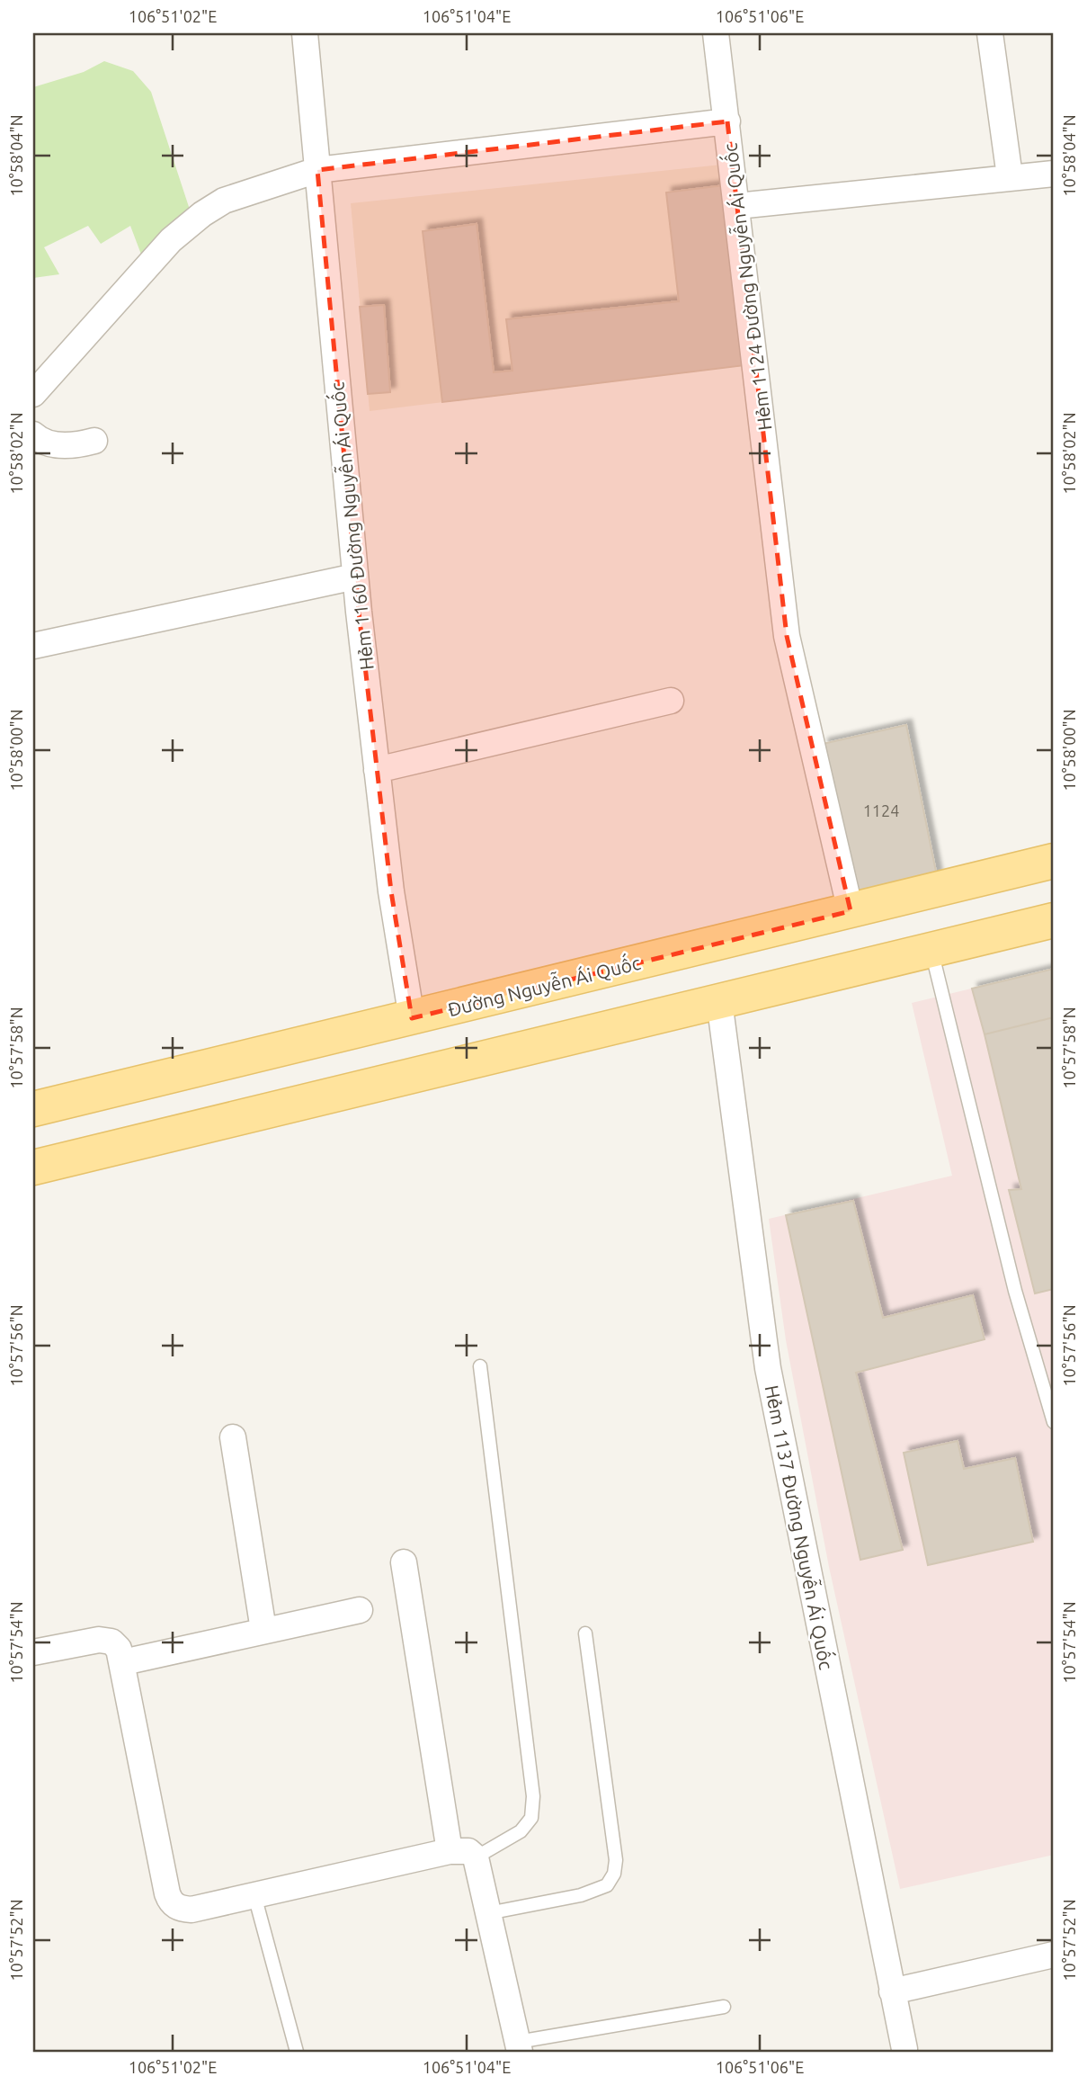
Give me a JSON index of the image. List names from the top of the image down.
{
  "streets": {
    "main road": ["Đường Nguyễn Ái Quốc"],
    "street": ["Hẻm 1124 Đường Nguyễn Ái Quốc", "Hẻm 1160 Đường Nguyễn Ái Quốc", "Hẻm 1137 Đường Nguyễn Ái Quốc"]
  },
  "crossings": [
    ["Hẻm 1124 Đường Nguyễn Ái Quốc", "Đường Nguyễn Ái Quốc"],
    ["Hẻm 1160 Đường Nguyễn Ái Quốc", "Đường Nguyễn Ái Quốc"]
  ],
  "house_numbers": ["1124"],
  "coordinates": [
    "106°51'02\"E",
    "106°51'04\"E",
    "106°51'06\"E",
    "10°58'04\"N",
    "10°58'02\"N",
    "10°58'00\"N",
    "10°57'58\"N",
    "10°57'56\"N",
    "10°57'54\"N",
    "10°57'52\"N"
  ]
}
